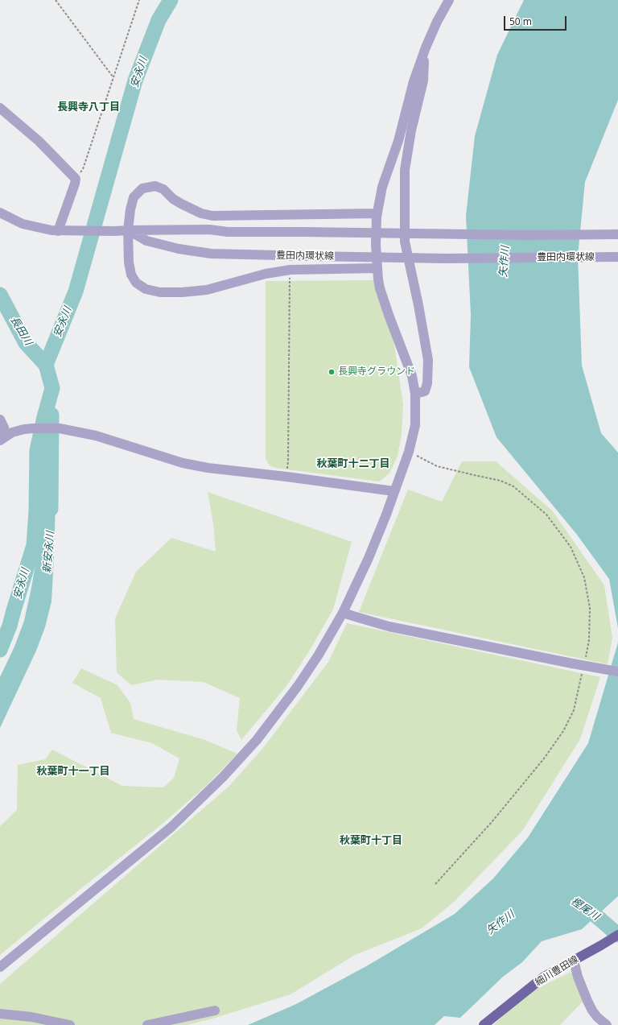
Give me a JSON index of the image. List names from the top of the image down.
{
  "streets": {
    "main road": ["細川豊田線"],
    "street": ["豊田内環状線"]
  },
  "districts": [
    "長興寺八丁目",
    "秋葉町十二丁目",
    "秋葉町十一丁目",
    "秋葉町十丁目"
  ],
  "water": [
    "安永川",
    "矢作川",
    "長田川",
    "新安永川",
    "樫尾川"
  ],
  "places": ["長興寺グラウンド"],
  "scale_bar": "50 m"
}
